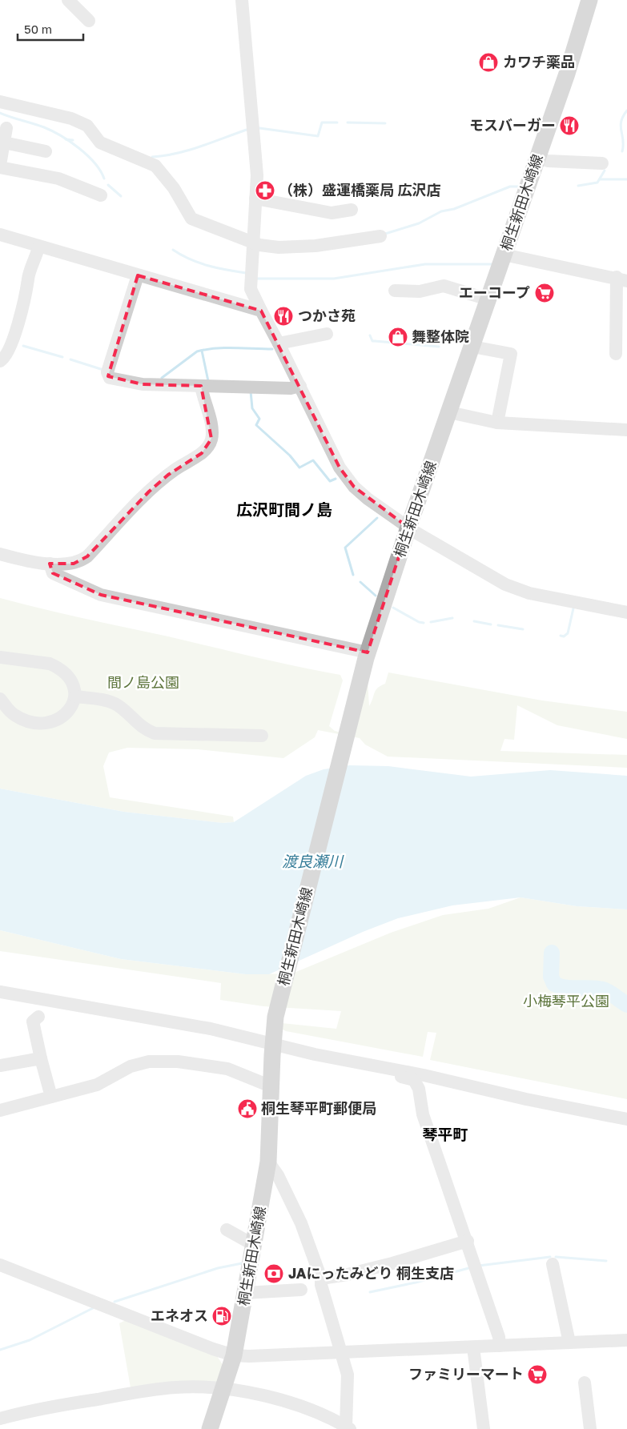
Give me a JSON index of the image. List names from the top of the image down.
{
  "streets": {
    "main road": ["桐生新田木崎線"]
  },
  "districts": ["広沢町間ノ島", "琴平町"],
  "water": ["渡良瀬川"],
  "parks": ["間ノ島公園", "小梅琴平公園"],
  "places": {
    "shop": ["カワチ薬品", "舞整体院"],
    "restaurant": ["モスバーガー", "つかさ苑"],
    "pharmacy": ["（株）盛運橋薬局 広沢店"],
    "supermarket": ["エーコープ", "ファミリーマート"],
    "public building": ["桐生琴平町郵便局"],
    "bank": ["JAにったみどり 桐生支店"],
    "fuel station": ["エネオス"]
  },
  "scale_bar": "50 m"
}
